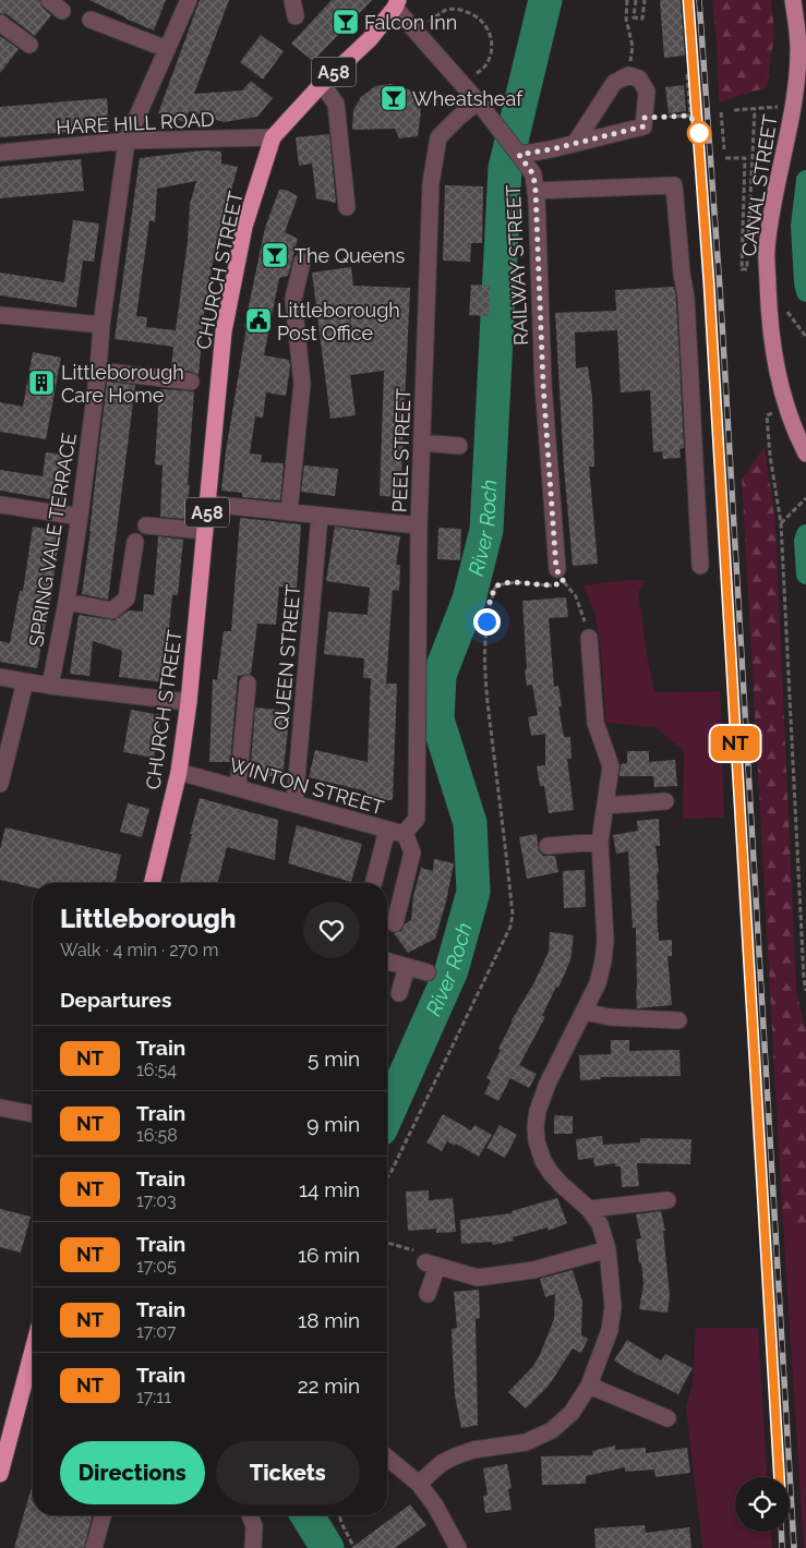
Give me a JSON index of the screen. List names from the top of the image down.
{
  "streets": {
    "highway": ["A58", "CHURCH STREET"],
    "main road": ["CANAL STREET"],
    "street": [
      "HARE HILL ROAD",
      "RAILWAY STREET",
      "PEEL STREET",
      "SPRING VALE TERRACE",
      "QUEEN STREET",
      "WINTON STREET"
    ]
  },
  "crossings": [
    ["HARE HILL ROAD", "CHURCH STREET"],
    ["HARE HILL ROAD", "SPRING VALE TERRACE"],
    ["RAILWAY STREET", "CHURCH STREET"],
    ["RAILWAY STREET", "PEEL STREET"],
    ["CHURCH STREET", "WINTON STREET"],
    ["PEEL STREET", "WINTON STREET"],
    ["QUEEN STREET", "WINTON STREET"]
  ],
  "water": ["River Roch"],
  "places": {
    "bar": ["Falcon Inn", "Wheatsheaf", "The Queens"],
    "public building": ["Littleborough Post Office"],
    "building": ["Littleborough Care Home"]
  },
  "page": {
    "on_map": "NT",
    "heading": [
      ["Littleborough", "Walk · 4 min · 270 m"],
      "Departures"
    ],
    "list": [
      {
        "mark": "NT",
        "name": "Train",
        "note": "16:54",
        "value": "5 min"
      },
      {
        "mark": "NT",
        "name": "Train",
        "note": "16:58",
        "value": "9 min"
      },
      {
        "mark": "NT",
        "name": "Train",
        "note": "17:03",
        "value": "14 min"
      },
      {
        "mark": "NT",
        "name": "Train",
        "note": "17:05",
        "value": "16 min"
      },
      {
        "mark": "NT",
        "name": "Train",
        "note": "17:07",
        "value": "18 min"
      },
      {
        "mark": "NT",
        "name": "Train",
        "note": "17:11",
        "value": "22 min"
      }
    ],
    "buttons": ["Directions", "Tickets"]
  }
}
